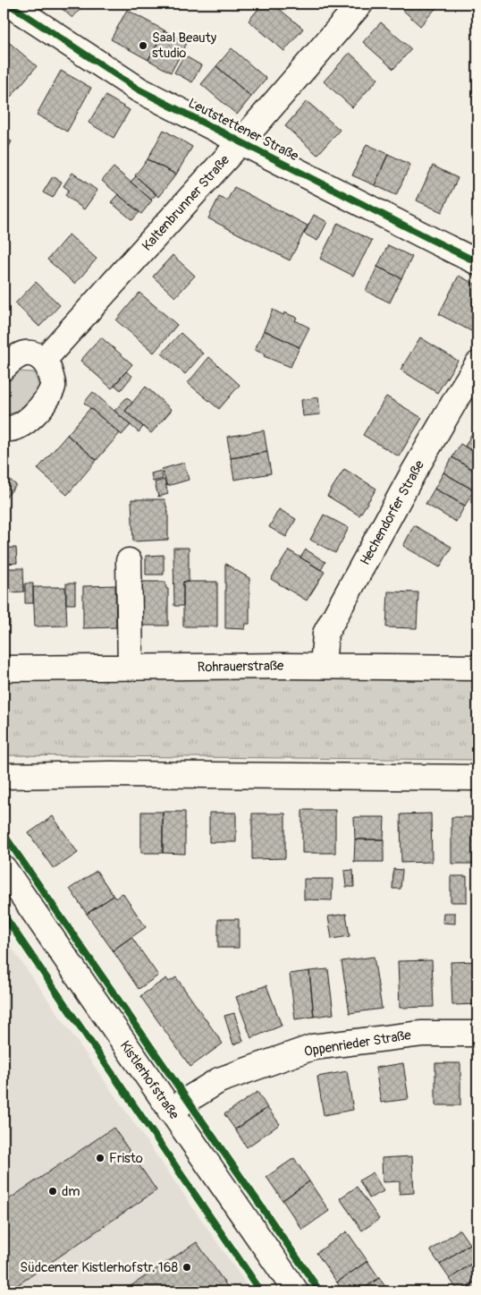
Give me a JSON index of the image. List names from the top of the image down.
{
  "streets": {
    "street": [
      "Leutstettener Straße",
      "Kaltenbrunner Straße",
      "Hechendorfer Straße",
      "Rohrauerstraße",
      "Oppenrieder Straße",
      "Kistlerhofstraße"
    ]
  },
  "crossings": [
    ["Leutstettener Straße", "Kaltenbrunner Straße"],
    ["Hechendorfer Straße", "Rohrauerstraße"],
    ["Oppenrieder Straße", "Kistlerhofstraße"]
  ],
  "places": [
    "Saal Beauty studio",
    "Fristo",
    "dm",
    "Südcenter Kistlerhofstr. 168"
  ]
}
